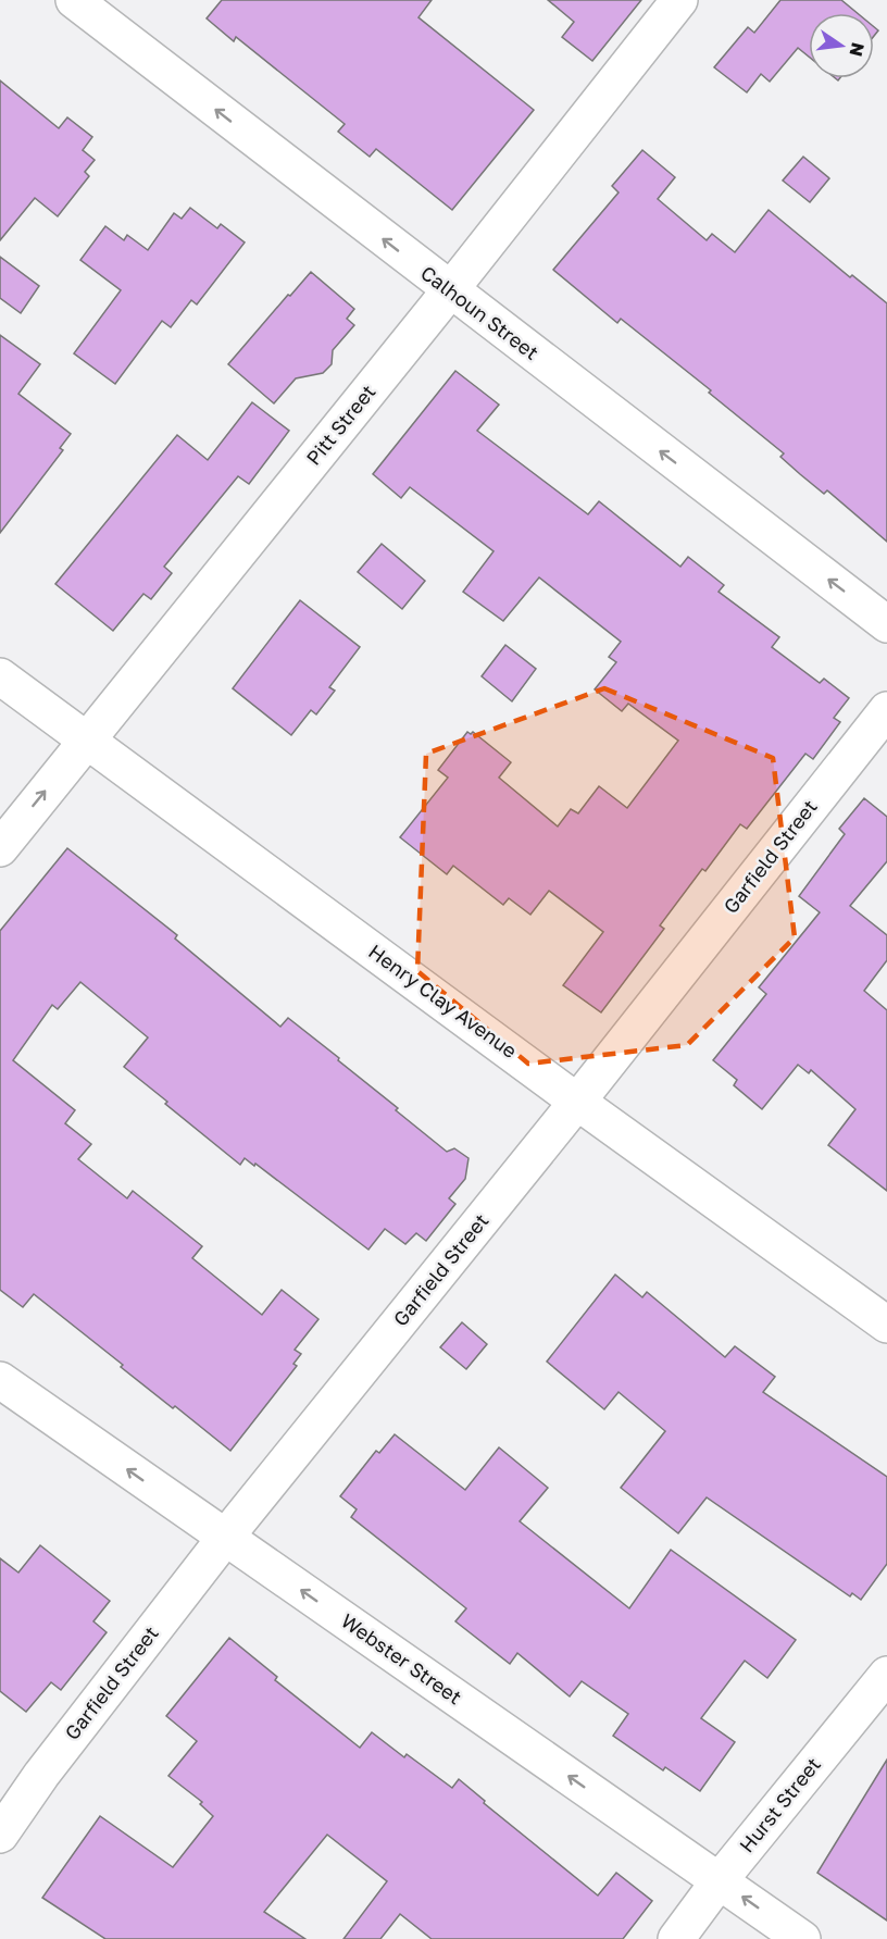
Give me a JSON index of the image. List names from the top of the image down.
{
  "streets": {
    "street": [
      "Calhoun Street",
      "Pitt Street",
      "Garfield Street",
      "Henry Clay Avenue",
      "Webster Street",
      "Hurst Street"
    ]
  },
  "crossings": [
    ["Calhoun Street", "Pitt Street"],
    ["Pitt Street", "Henry Clay Avenue"],
    ["Garfield Street", "Henry Clay Avenue"],
    ["Garfield Street", "Webster Street"],
    ["Webster Street", "Hurst Street"]
  ],
  "one_way": ["Calhoun Street", "Webster Street"],
  "north": "right"
}
